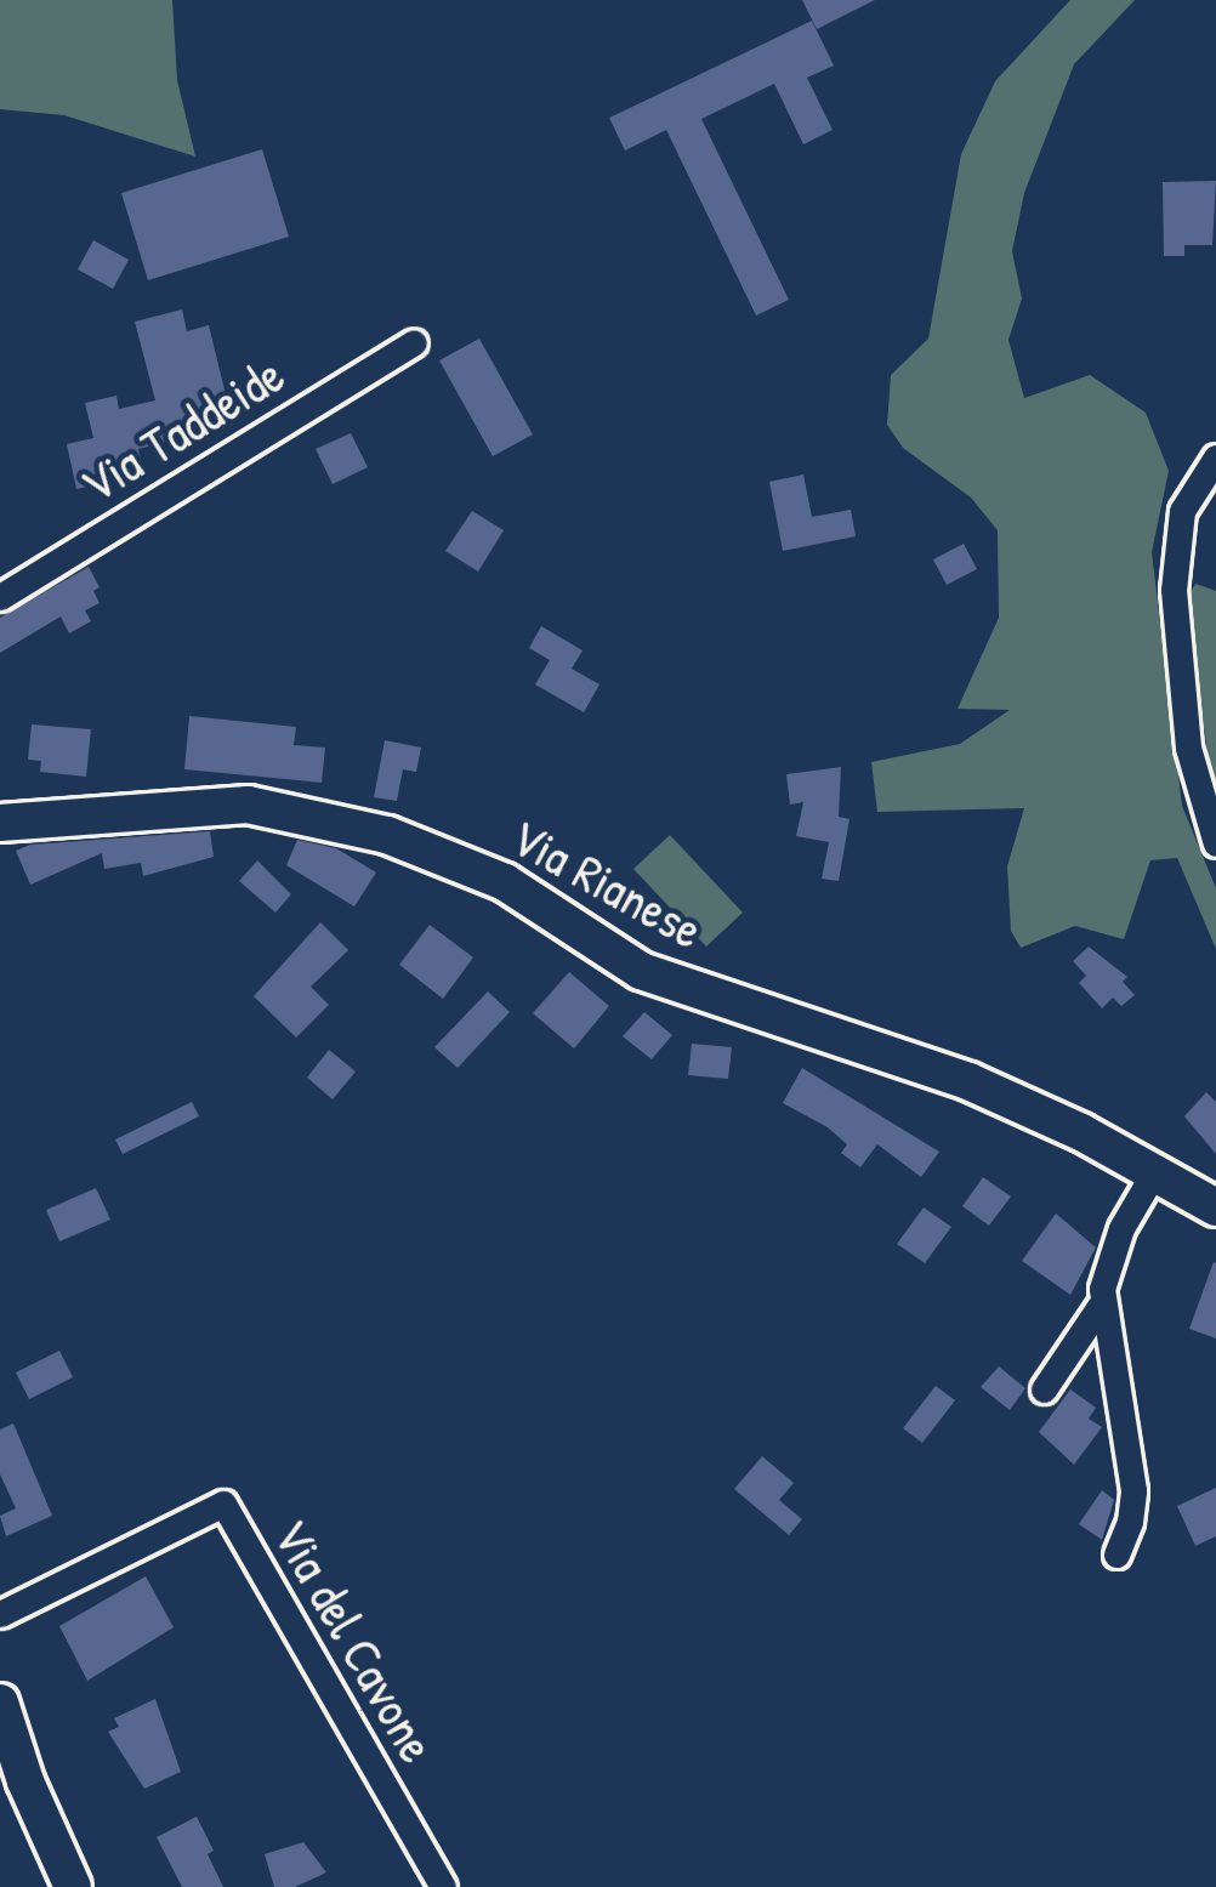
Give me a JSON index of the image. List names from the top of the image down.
{
  "streets": {
    "main road": ["Via Rianese"],
    "street": ["Via Taddeide", "Via del Cavone"]
  }
}
